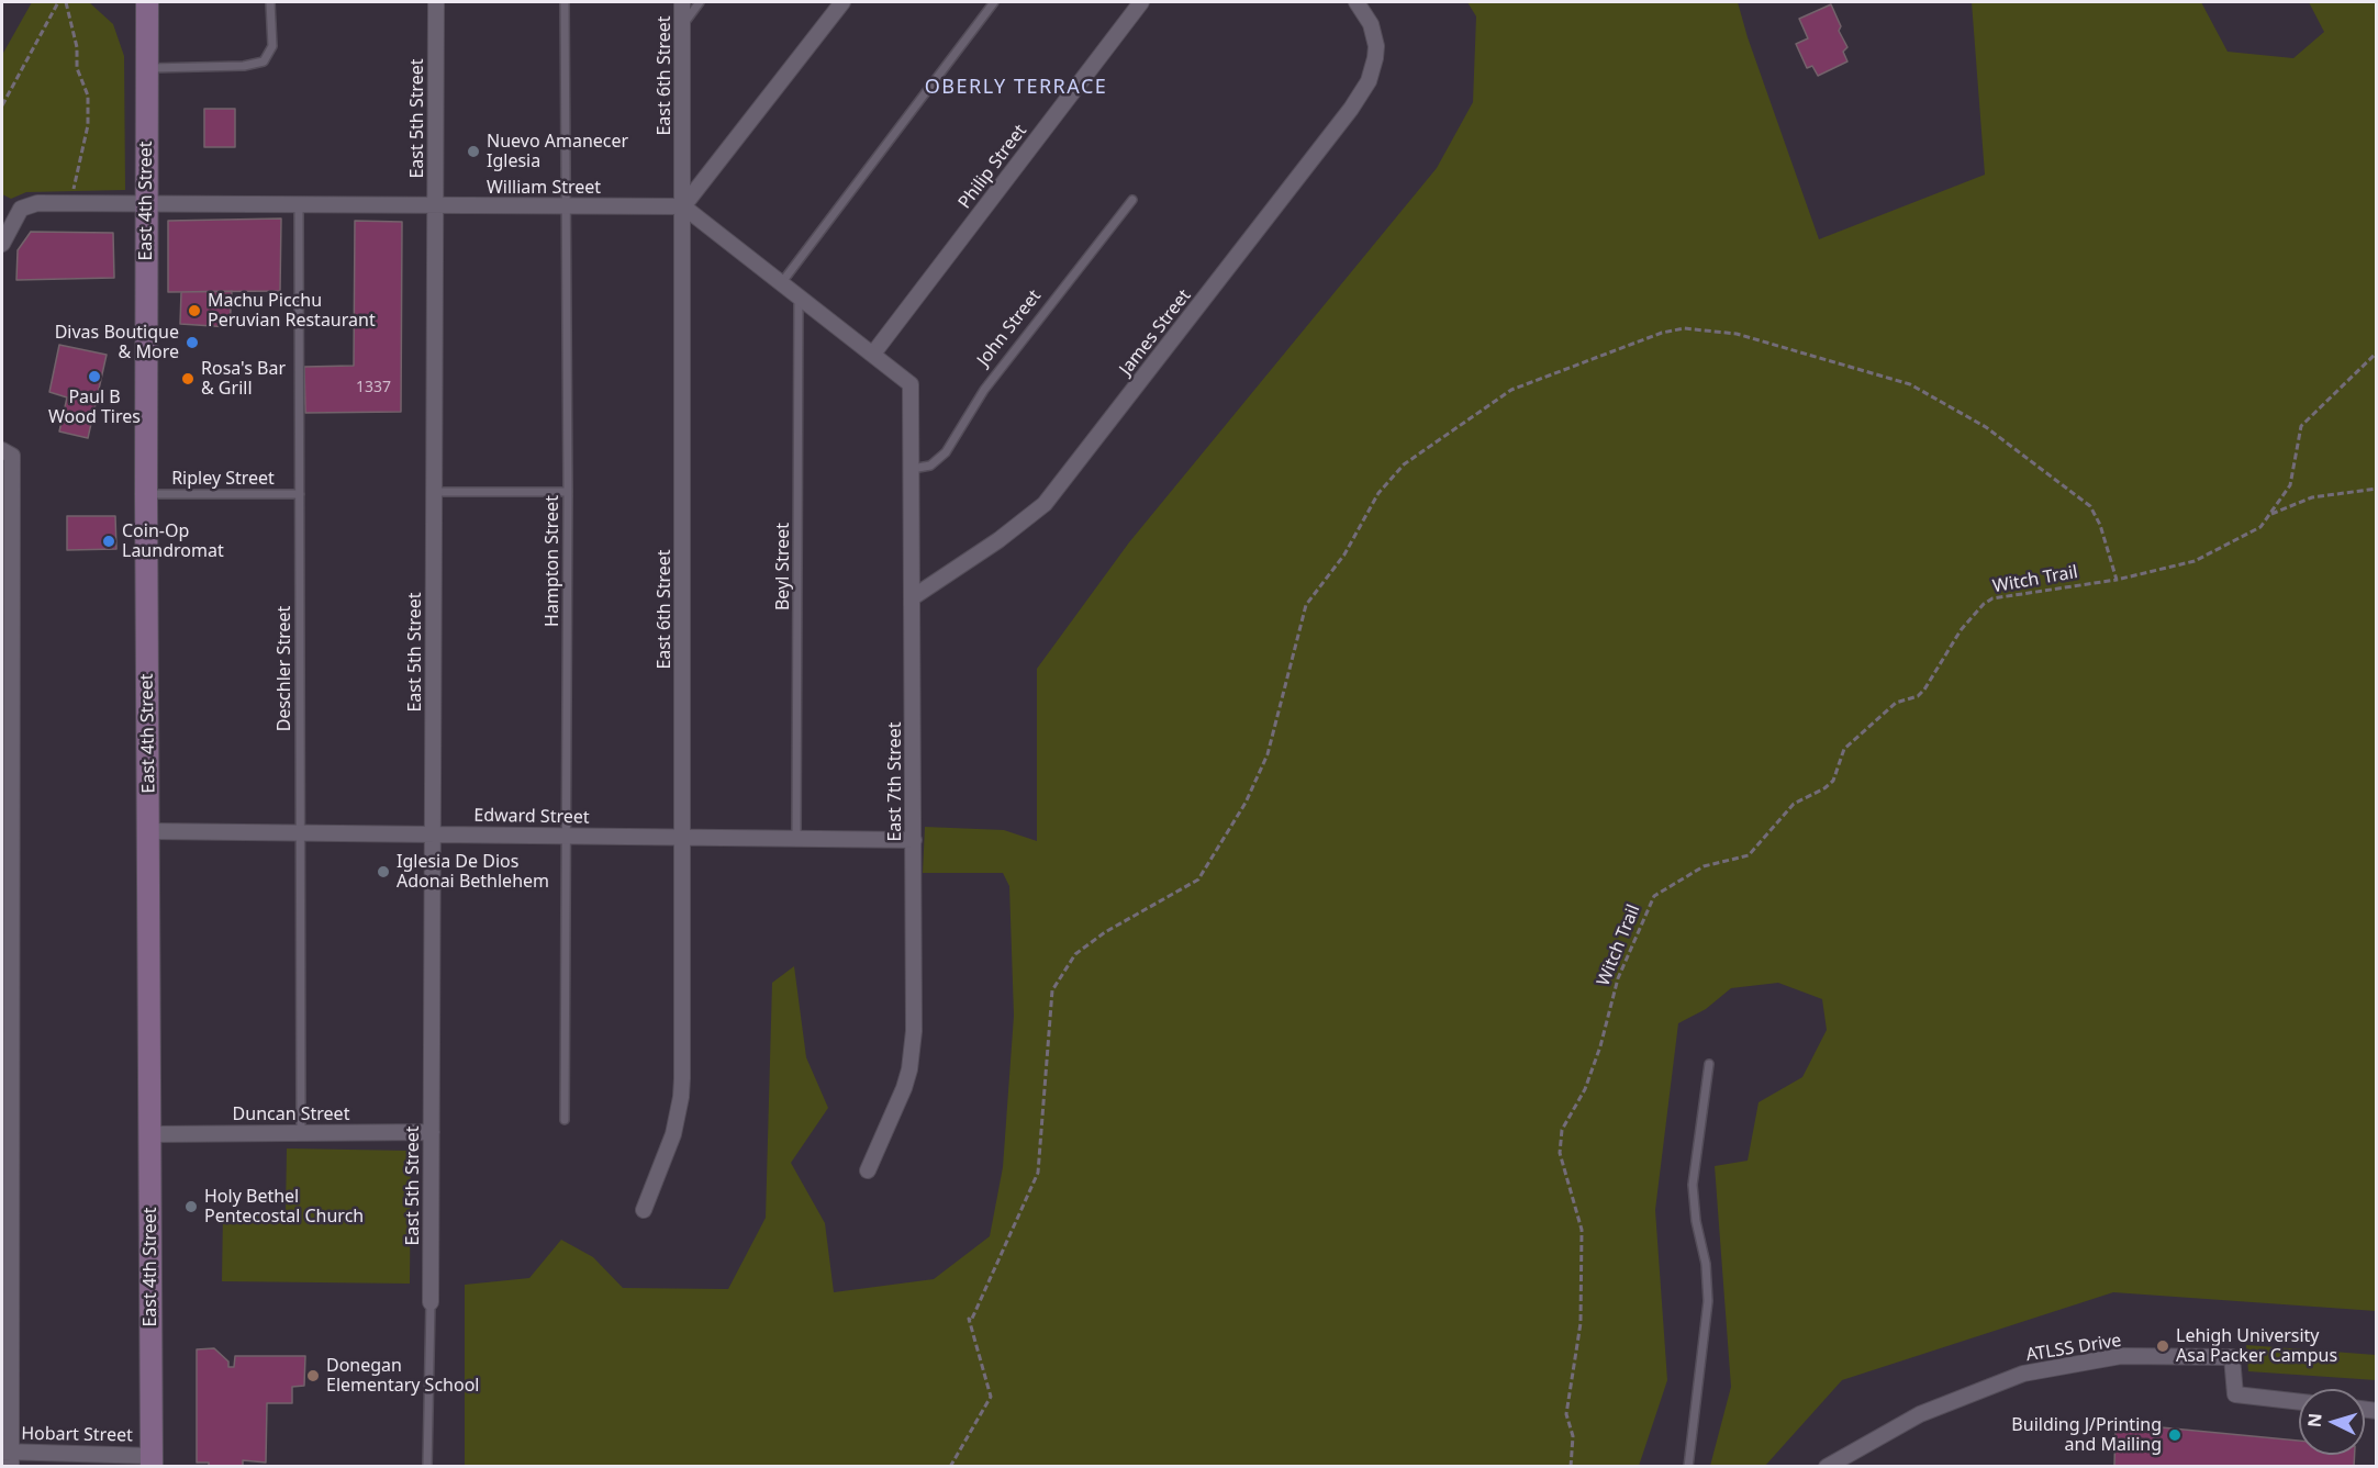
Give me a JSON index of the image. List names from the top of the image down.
{
  "streets": {
    "main road": ["East 4th Street"],
    "street": [
      "East 6th Street",
      "East 5th Street",
      "Philip Street",
      "William Street",
      "James Street",
      "East 7th Street",
      "Edward Street",
      "Duncan Street",
      "ATLSS Drive",
      "Hobart Street"
    ],
    "lane": [
      "John Street",
      "Ripley Street",
      "Hampton Street",
      "Beyl Street",
      "Deschler Street"
    ],
    "path": ["Witch Trail"]
  },
  "crossings": [
    ["East 6th Street", "William Street"],
    ["East 6th Street", "Edward Street"],
    ["East 5th Street", "William Street"],
    ["East 5th Street", "Edward Street"],
    ["East 5th Street", "Duncan Street"],
    ["Philip Street", "East 7th Street"],
    ["William Street", "East 4th Street"],
    ["William Street", "Hampton Street"],
    ["William Street", "Deschler Street"],
    ["East 4th Street", "Ripley Street"],
    ["East 4th Street", "Edward Street"],
    ["East 4th Street", "Duncan Street"],
    ["East 4th Street", "Hobart Street"],
    ["John Street", "East 7th Street"],
    ["James Street", "East 7th Street"],
    ["Ripley Street", "Deschler Street"],
    ["Hampton Street", "Edward Street"],
    ["Beyl Street", "Edward Street"],
    ["Deschler Street", "Edward Street"],
    ["Deschler Street", "Duncan Street"],
    ["East 7th Street", "Edward Street"]
  ],
  "districts": ["OBERLY TERRACE"],
  "places": [
    "Nuevo Amanecer Iglesia",
    "Machu Picchu Peruvian Restaurant",
    "Divas Boutique & More",
    "Paul B Wood Tires",
    "Rosa's Bar & Grill",
    "Coin-Op Laundromat",
    "Iglesia De Dios Adonai Bethlehem",
    "Holy Bethel Pentecostal Church",
    "Lehigh University Asa Packer Campus",
    "Donegan Elementary School",
    "Building J/Printing and Mailing"
  ],
  "house_numbers": ["1337"],
  "north": "left"
}
